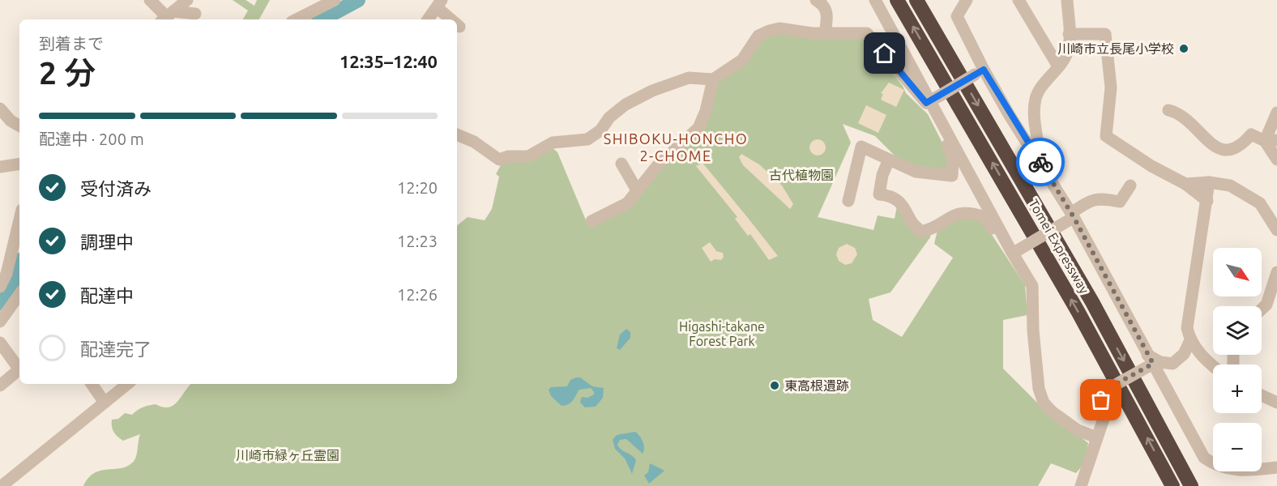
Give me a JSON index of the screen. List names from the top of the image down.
{
  "streets": {
    "highway": ["Tomei Expressway"]
  },
  "districts": ["SHIBOKU-HONCHO 2-CHOME"],
  "parks": ["古代植物園", "Higashi-takane Forest Park", "川崎市緑ヶ丘霊園"],
  "places": ["川崎市立長尾小学校", "東高根遺跡"],
  "north": "bottom right",
  "page": {
    "heading": ["2 分", "到着まで", "12:35–12:40"],
    "bar": "配達中 · 200 m",
    "list": [
      ["受付済み", "12:20"],
      ["調理中", "12:23"],
      ["配達中", "12:26"],
      "配達完了"
    ],
    "map_buttons": ["+", "−"]
  }
}
